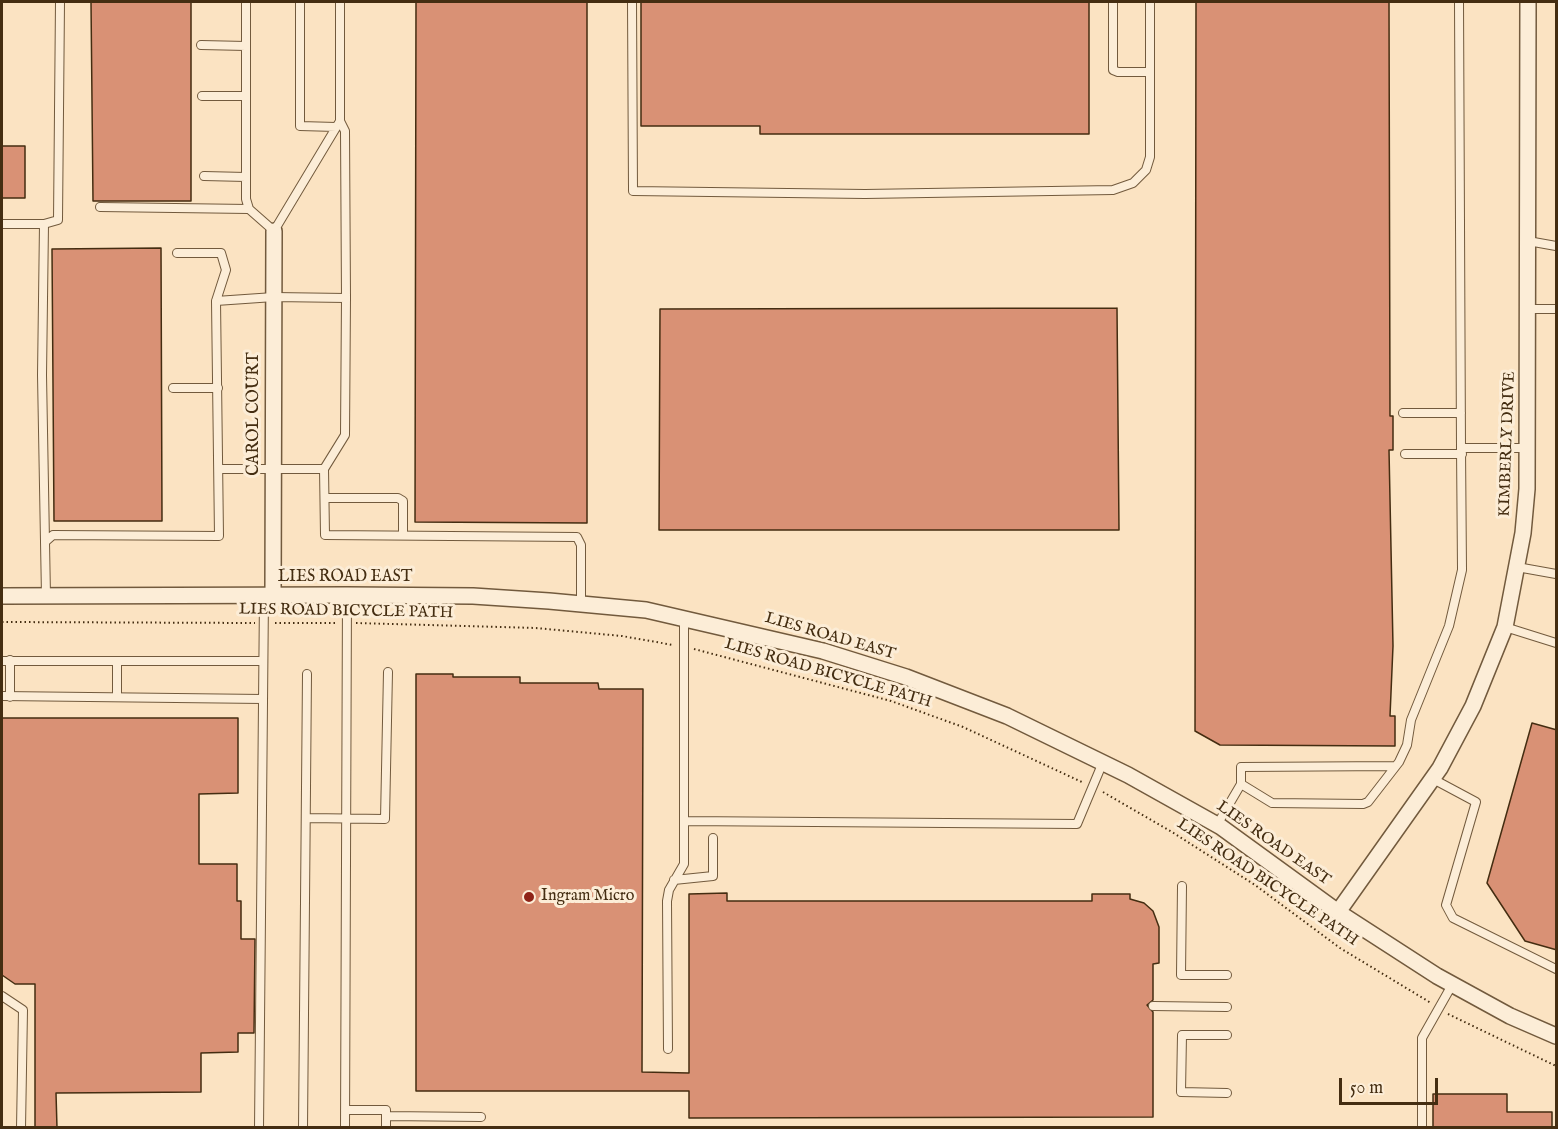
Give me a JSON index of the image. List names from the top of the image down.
{
  "streets": {
    "street": ["CAROL COURT", "KIMBERLY DRIVE", "LIES ROAD EAST"],
    "path": ["LIES ROAD BICYCLE PATH"]
  },
  "crossings": [
    ["CAROL COURT", "LIES ROAD EAST"],
    ["KIMBERLY DRIVE", "LIES ROAD EAST"]
  ],
  "places": ["Ingram Micro"],
  "scale_bar": "50 m"
}
